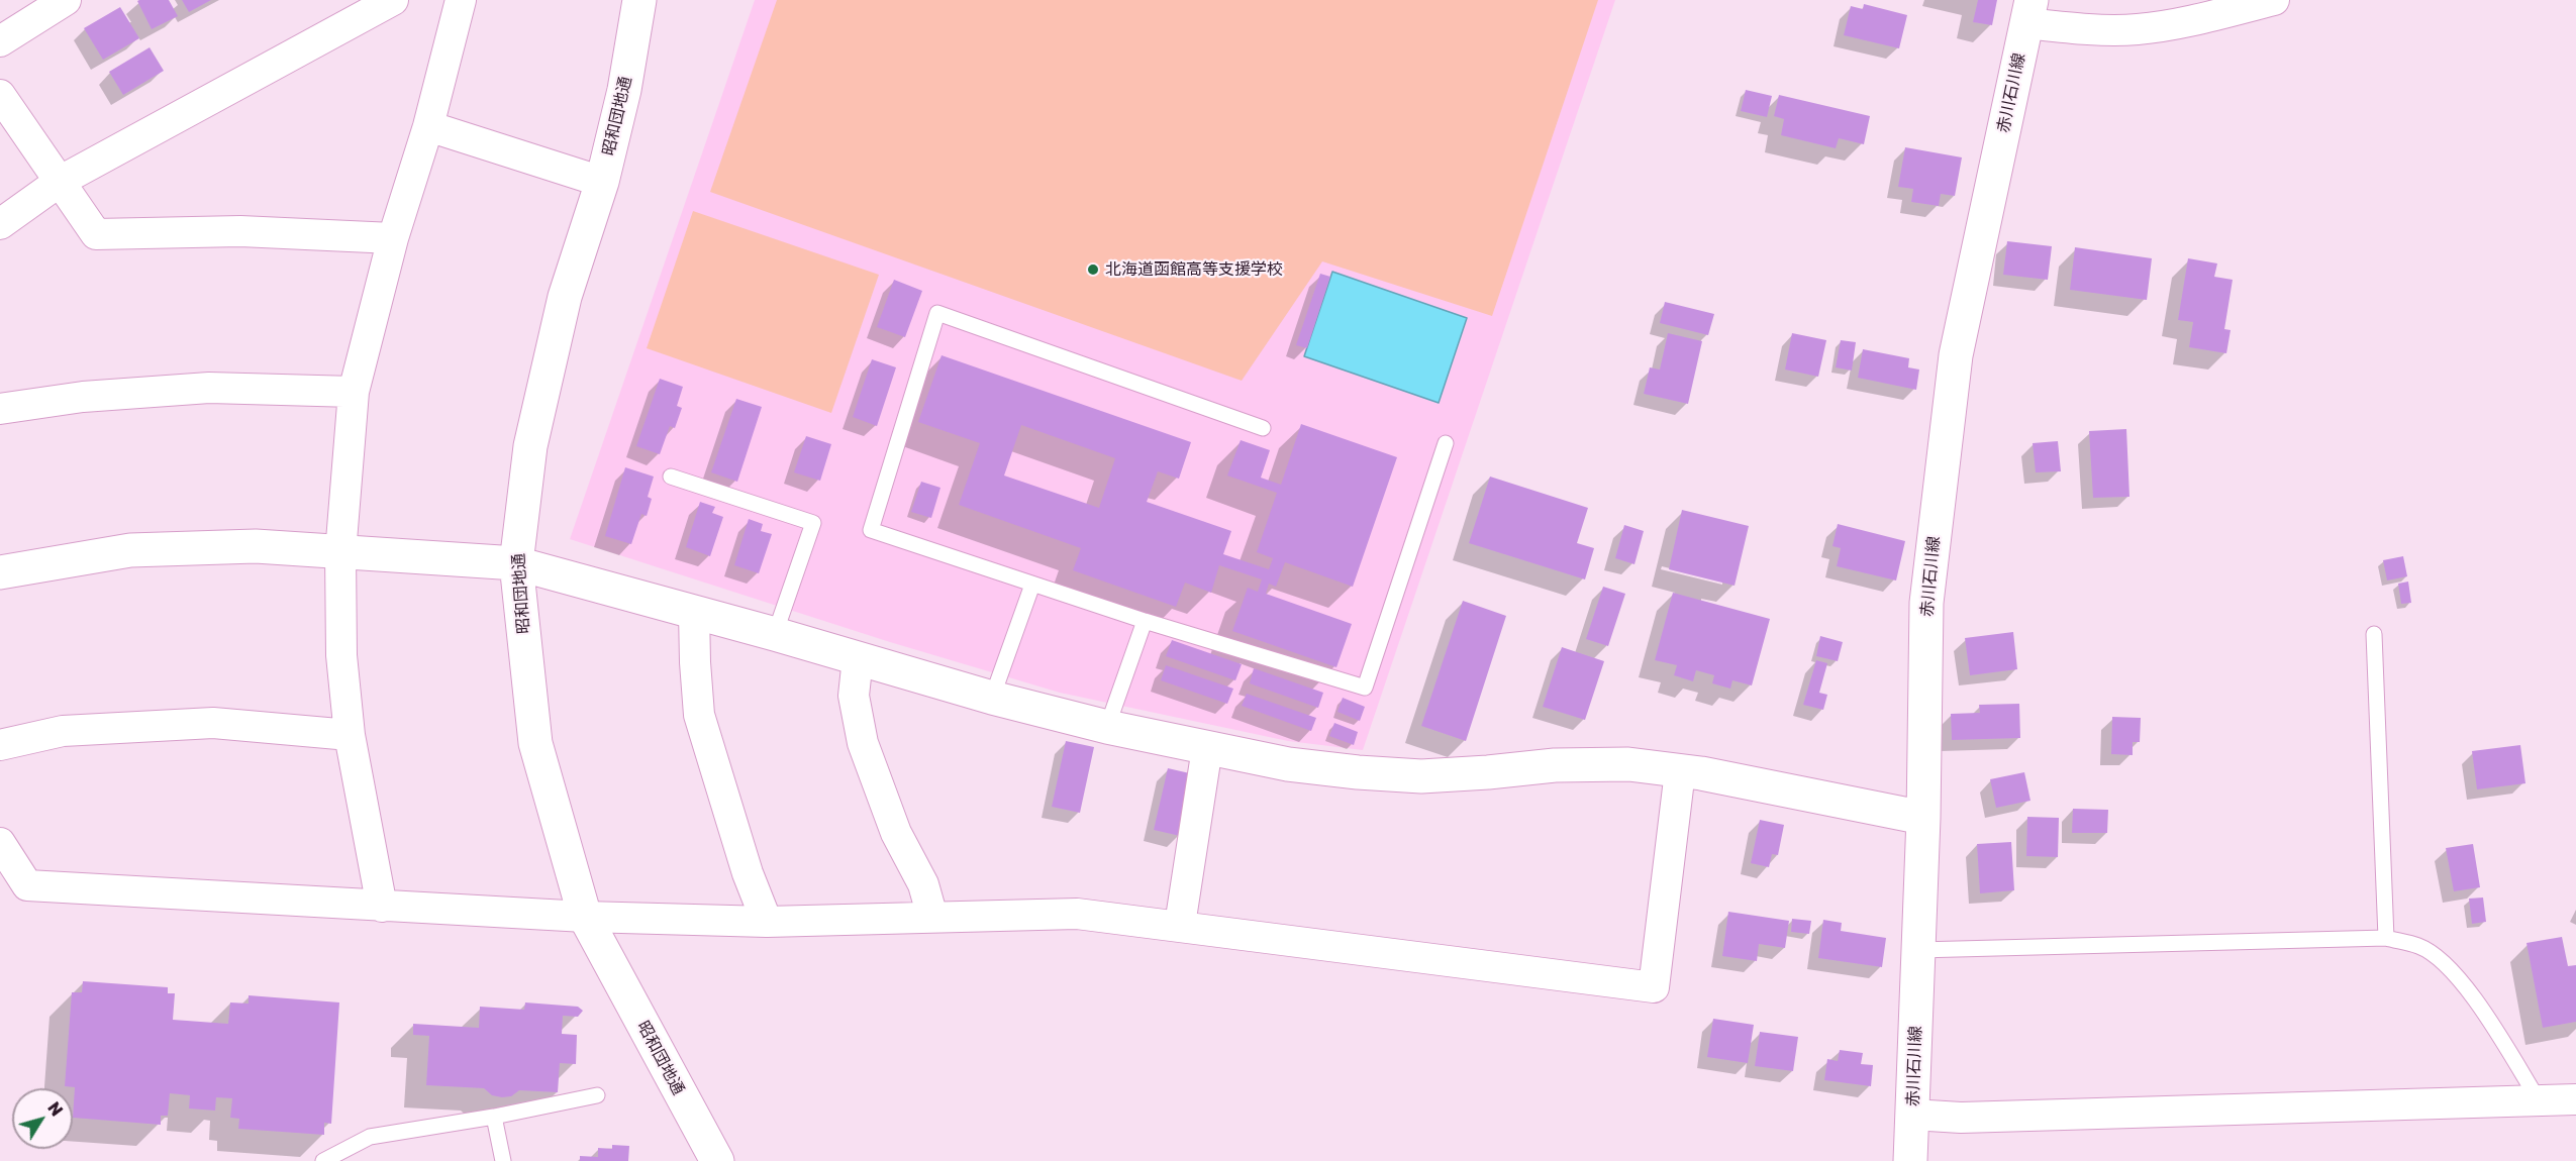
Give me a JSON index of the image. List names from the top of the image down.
{
  "streets": {
    "street": ["赤川石川線", "昭和団地通"]
  },
  "places": ["北海道函館高等支援学校"],
  "north": "top right"
}
